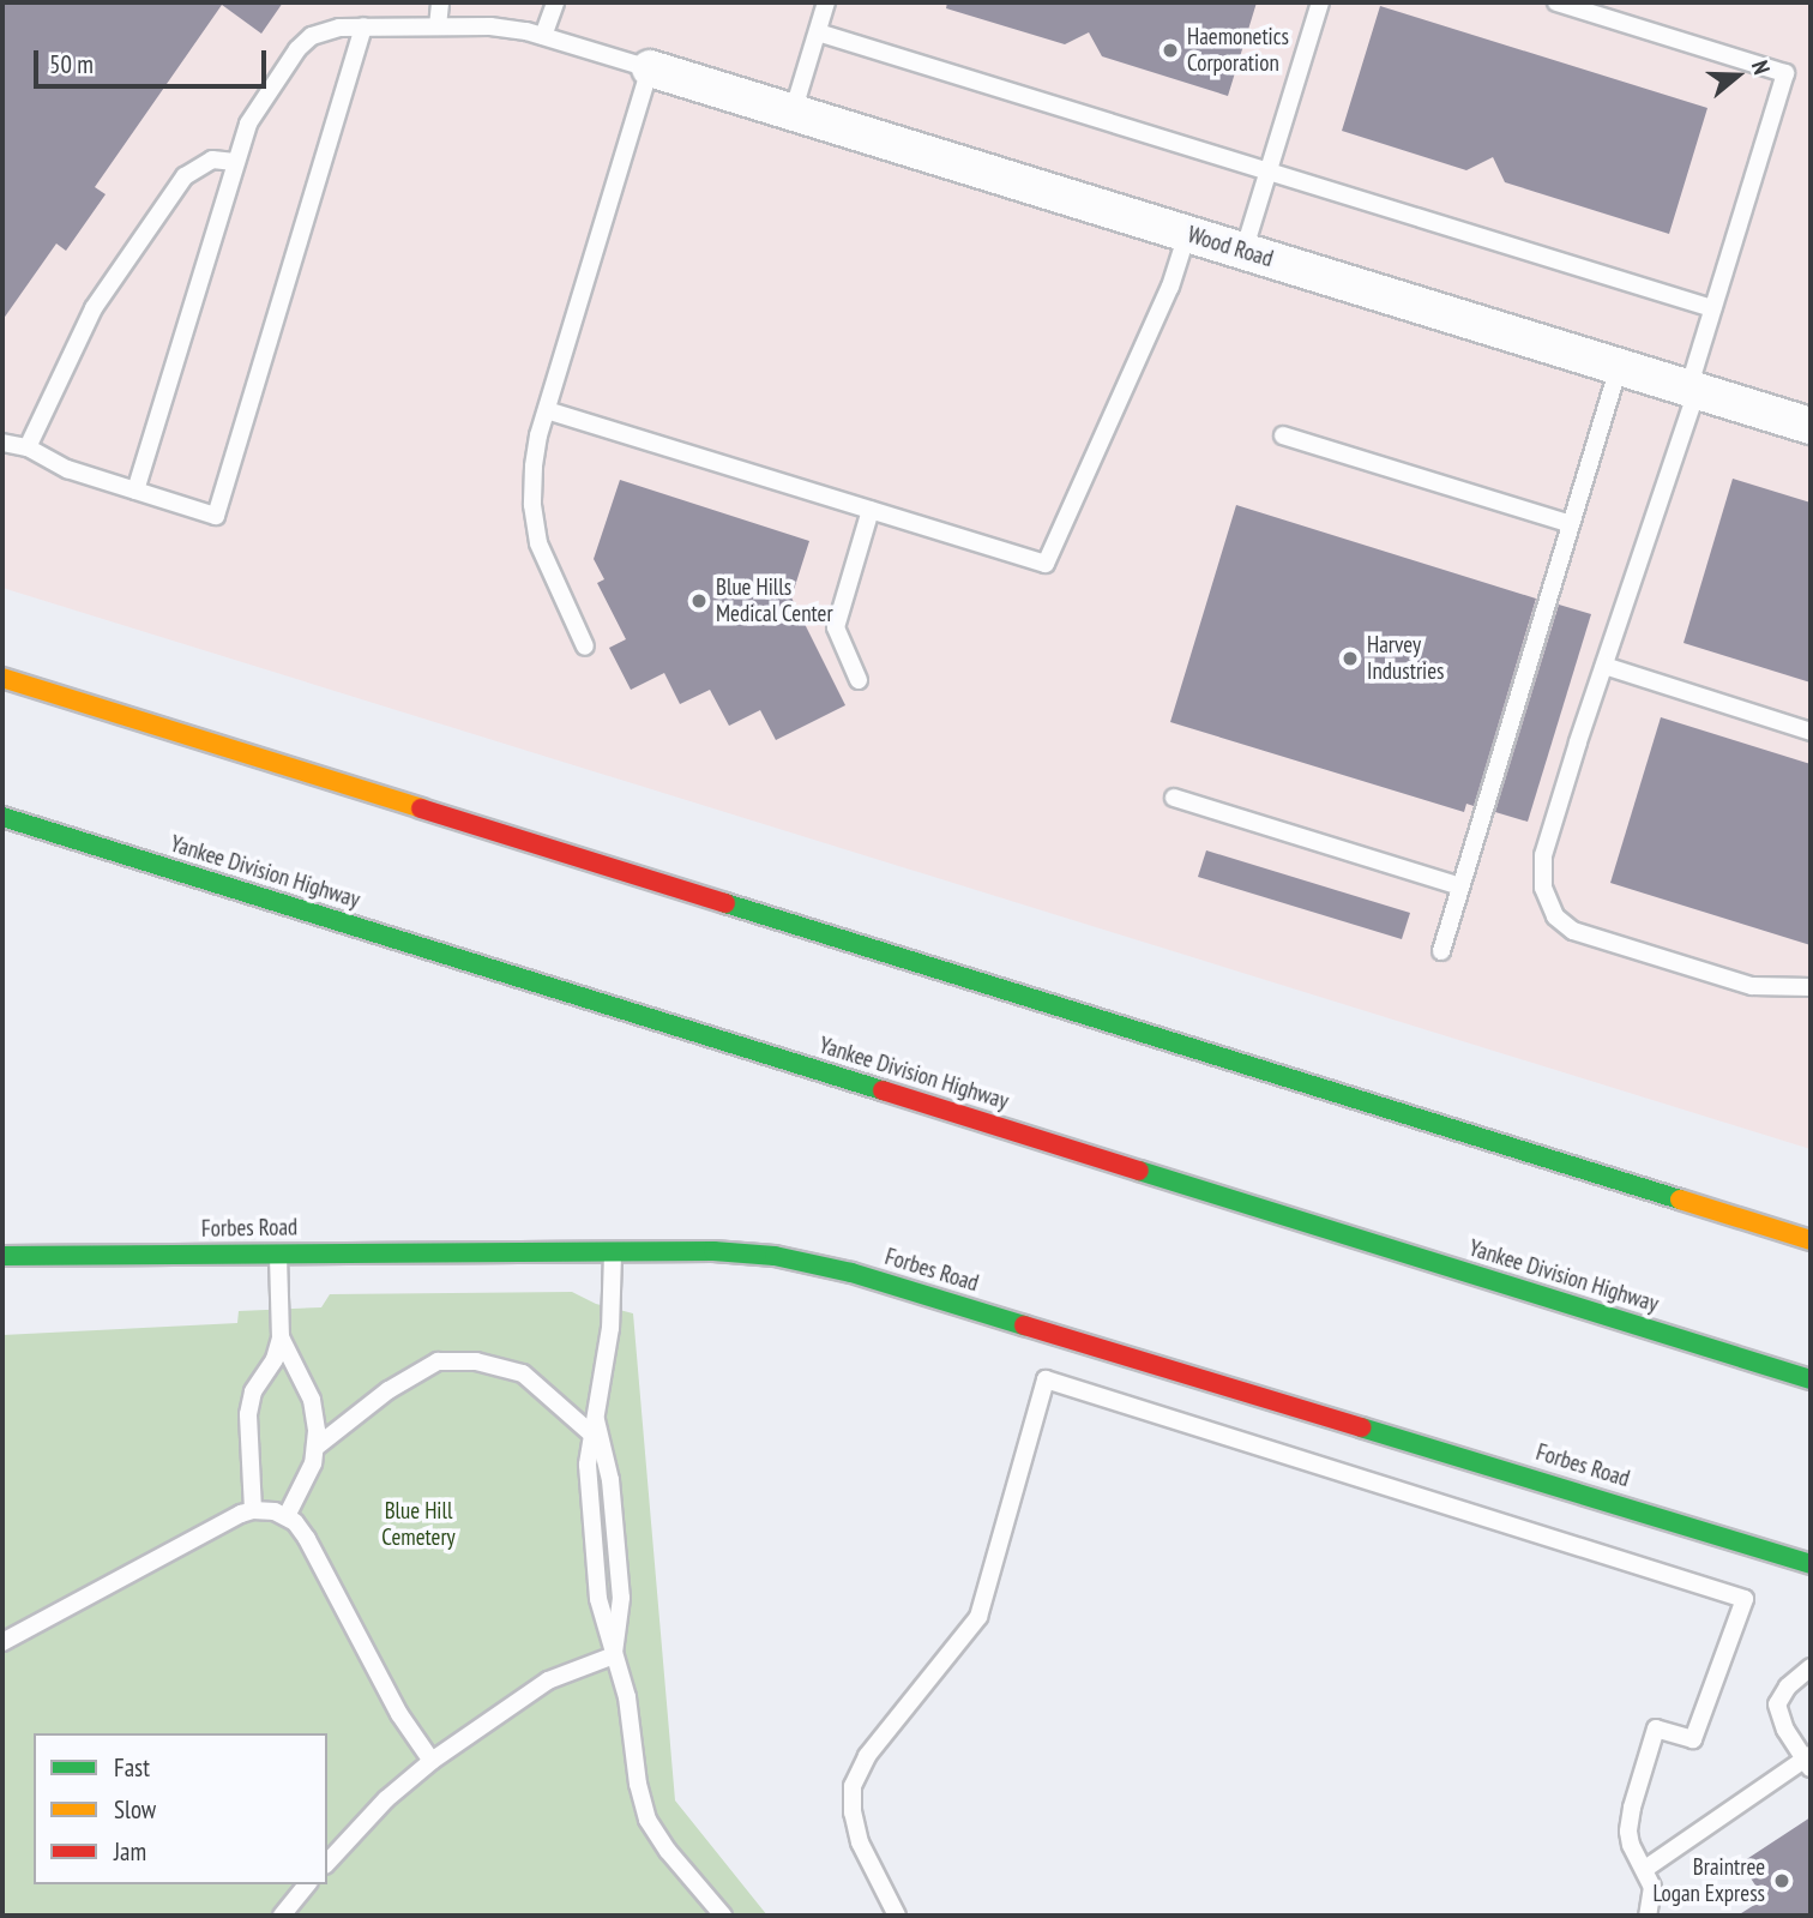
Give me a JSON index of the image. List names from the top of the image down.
{
  "streets": {
    "main road": ["Yankee Division Highway", "Forbes Road"],
    "street": ["Wood Road"]
  },
  "parks": ["Blue Hill Cemetery"],
  "places": [
    "Haemonetics Corporation",
    "Blue Hills Medical Center",
    "Harvey Industries",
    "Braintree Logan Express"
  ],
  "legend": ["Fast", "Slow", "Jam"],
  "scale_bar": "50 m",
  "north": "right"
}
